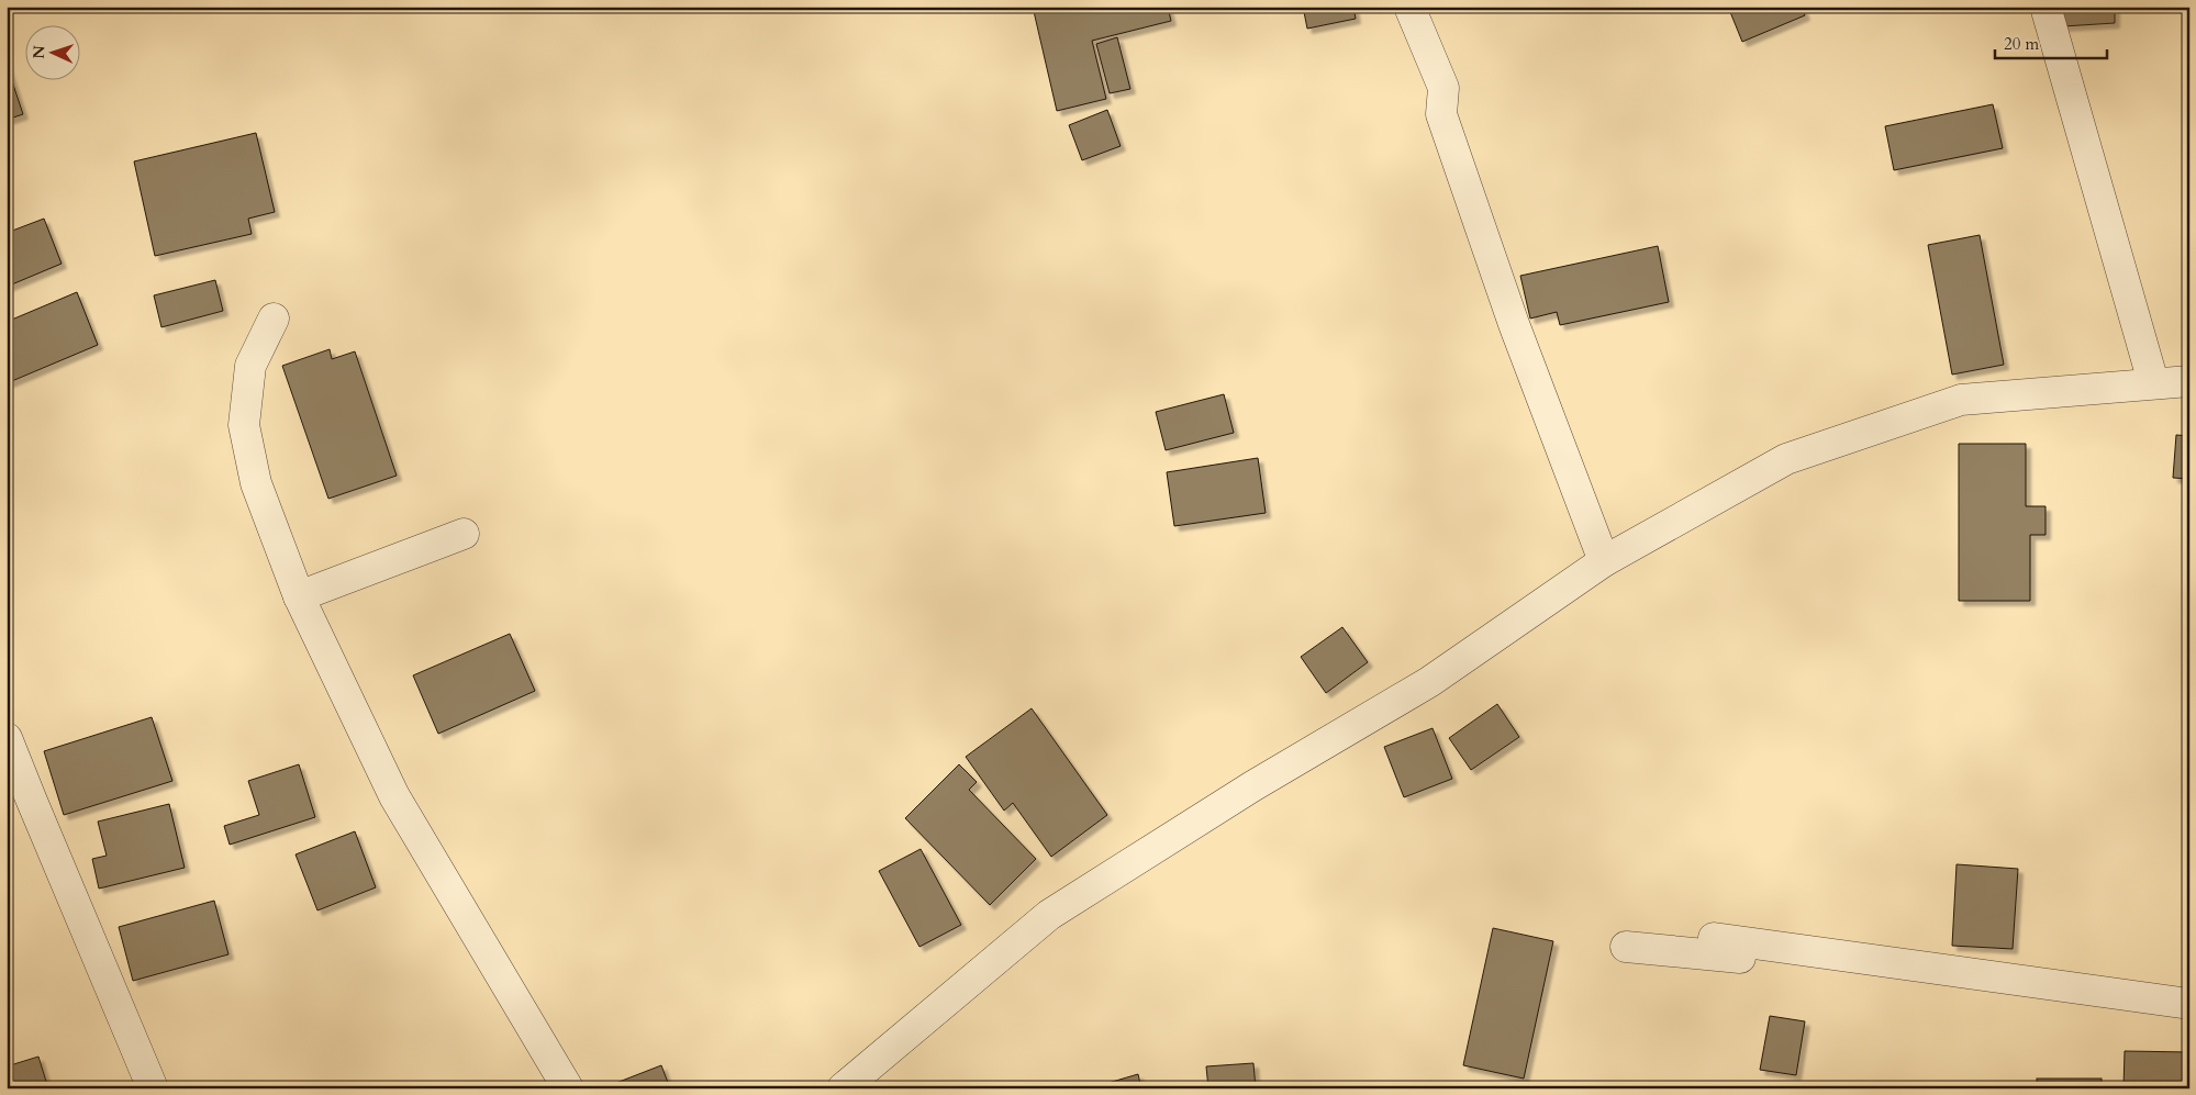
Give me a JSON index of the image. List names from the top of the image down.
{
  "scale_bar": "20 m",
  "north": "left"
}
